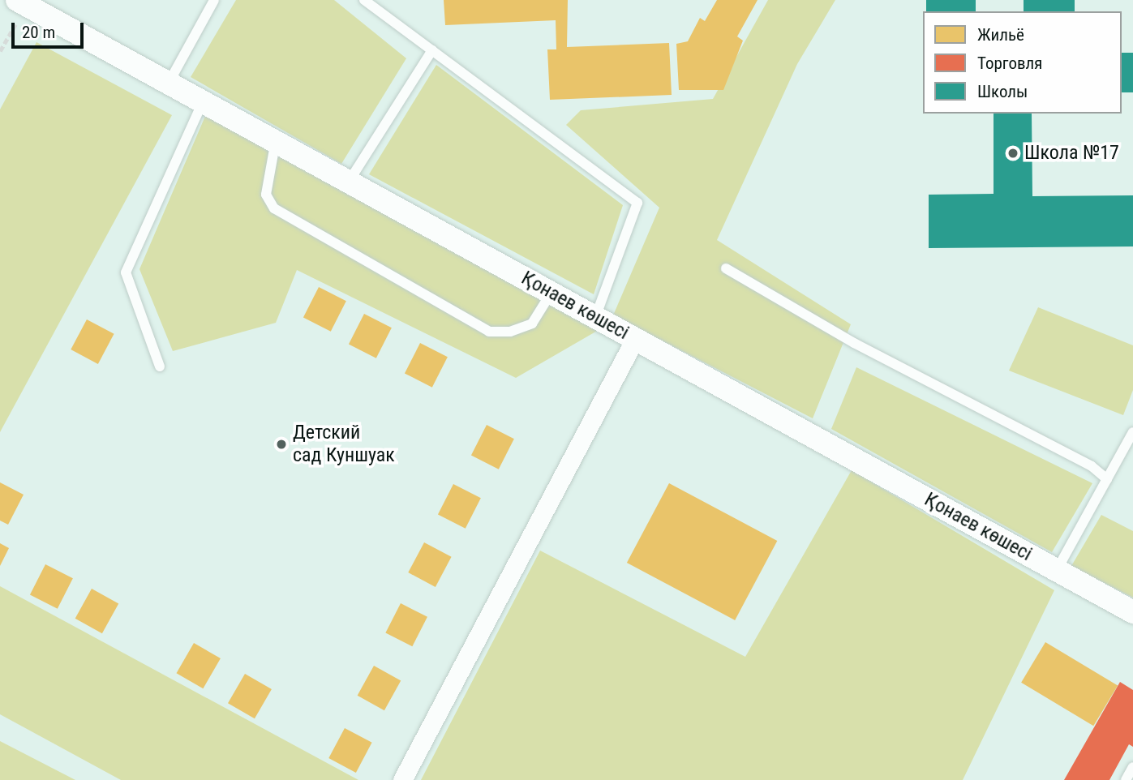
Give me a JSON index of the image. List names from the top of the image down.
{
  "streets": {
    "street": ["Қонаев көшесі"]
  },
  "places": ["Школа №17", "Детский сад Куншуак"],
  "legend": ["Жильё", "Торговля", "Школы"],
  "scale_bar": "20 m"
}
